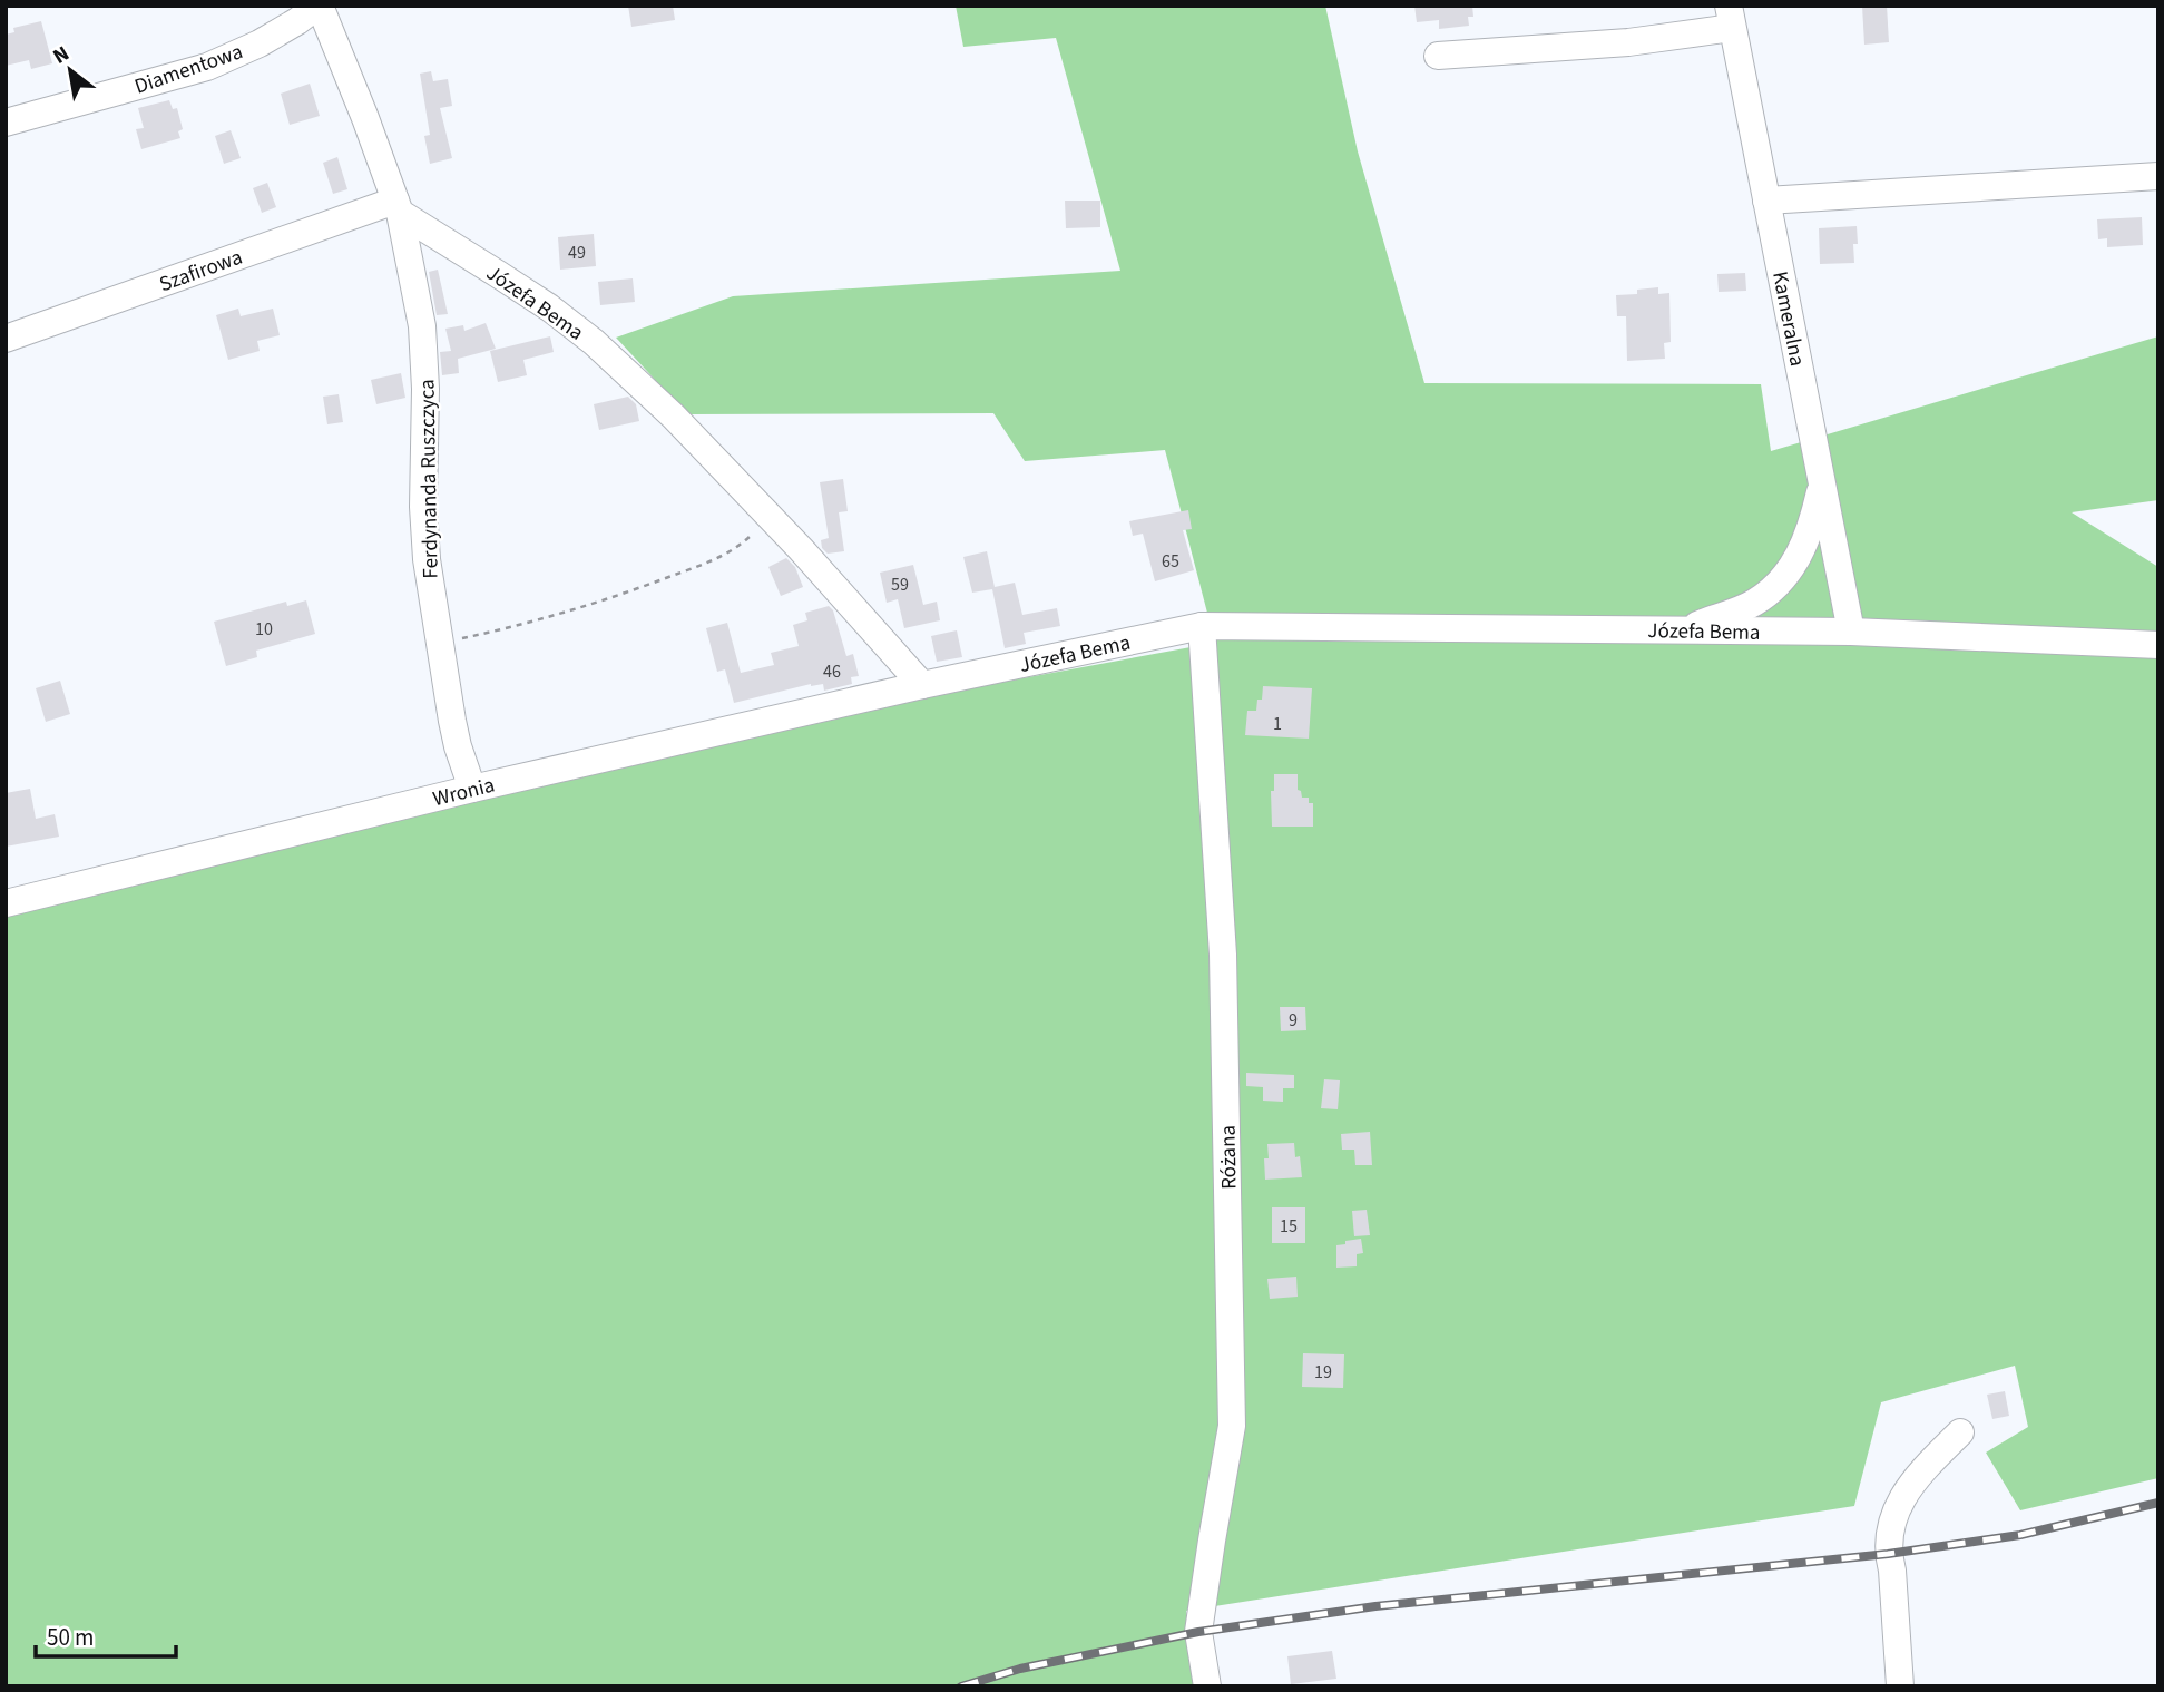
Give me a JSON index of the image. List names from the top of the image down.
{
  "streets": {
    "street": [
      "Diamentowa",
      "Szafirowa",
      "Józefa Bema",
      "Kameralna",
      "Ferdynanda Ruszczyca",
      "Wronia",
      "Różana"
    ]
  },
  "crossings": [
    ["Szafirowa", "Józefa Bema"],
    ["Szafirowa", "Ferdynanda Ruszczyca"],
    ["Józefa Bema", "Kameralna"],
    ["Józefa Bema", "Ferdynanda Ruszczyca"],
    ["Józefa Bema", "Wronia"],
    ["Józefa Bema", "Różana"],
    ["Ferdynanda Ruszczyca", "Wronia"]
  ],
  "house_numbers": [
    "49",
    "65",
    "59",
    "10",
    "46",
    "1",
    "9",
    "15",
    "19"
  ],
  "scale_bar": "50 m",
  "north": "top left"
}
